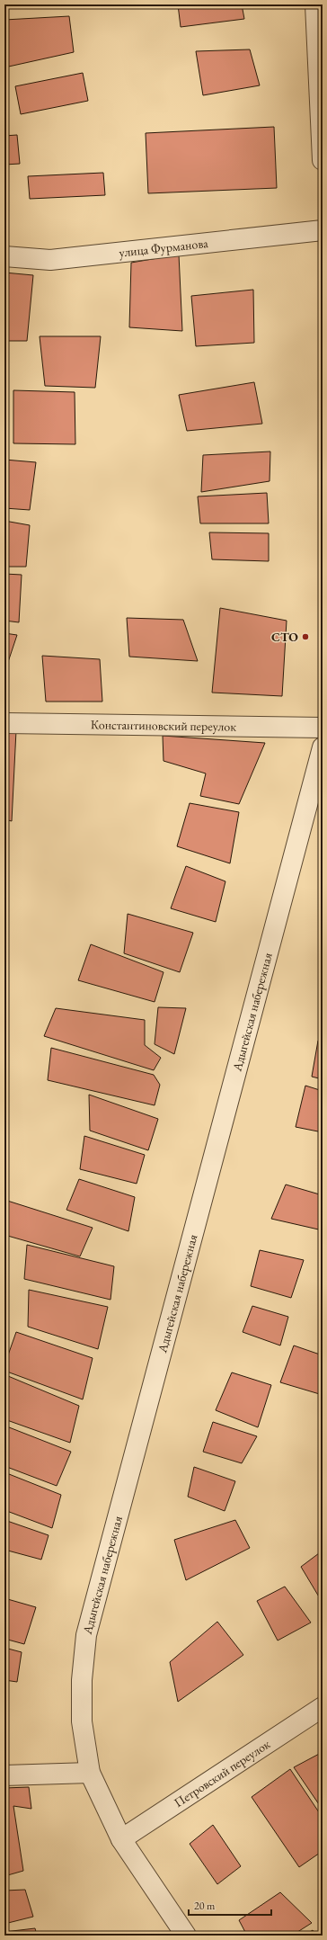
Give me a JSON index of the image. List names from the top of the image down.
{
  "streets": {
    "street": [
      "улица Фурманова",
      "Константиновский переулок",
      "Адыгейская набережная",
      "Петровский переулок"
    ]
  },
  "crossings": [
    ["Адыгейская набережная", "Петровский переулок"]
  ],
  "places": ["СТО"],
  "scale_bar": "20 m"
}
